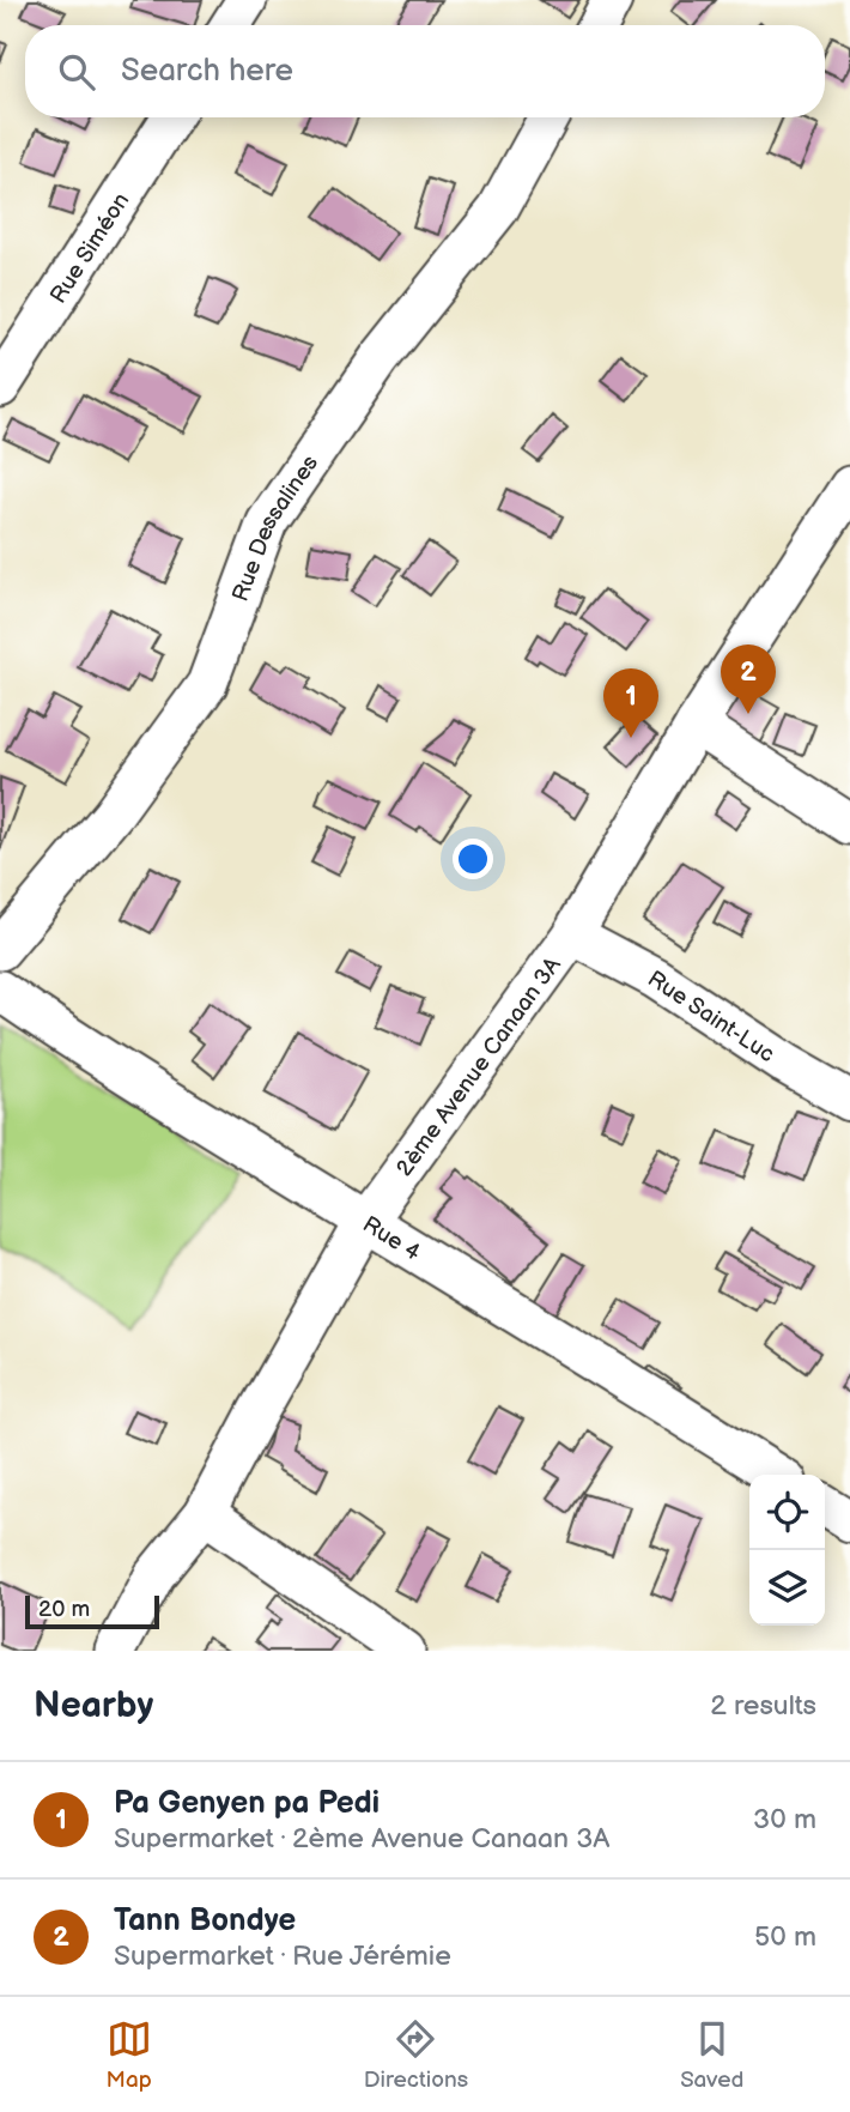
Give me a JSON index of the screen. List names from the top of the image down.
{
  "streets": {
    "street": [
      "Rue Siméon",
      "Rue Dessalines",
      "Rue Saint-Luc",
      "2ème Avenue Canaan 3A",
      "Rue 4"
    ]
  },
  "crossings": [
    ["Rue Saint-Luc", "2ème Avenue Canaan 3A"],
    ["2ème Avenue Canaan 3A", "Rue 4"]
  ],
  "scale_bar": "20 m",
  "page": {
    "search": "Search here",
    "pins": ["2", "1"],
    "scale": "20 m",
    "heading": ["Nearby", "2 results"],
    "list": [
      {
        "mark": "1",
        "name": "Pa Genyen pa Pedi",
        "note": "Supermarket · 2ème Avenue Canaan 3A",
        "value": "30 m"
      },
      {
        "mark": "2",
        "name": "Tann Bondye",
        "note": "Supermarket · Rue Jérémie",
        "value": "50 m"
      }
    ],
    "nav": ["Map", "Directions", "Saved"]
  }
}
